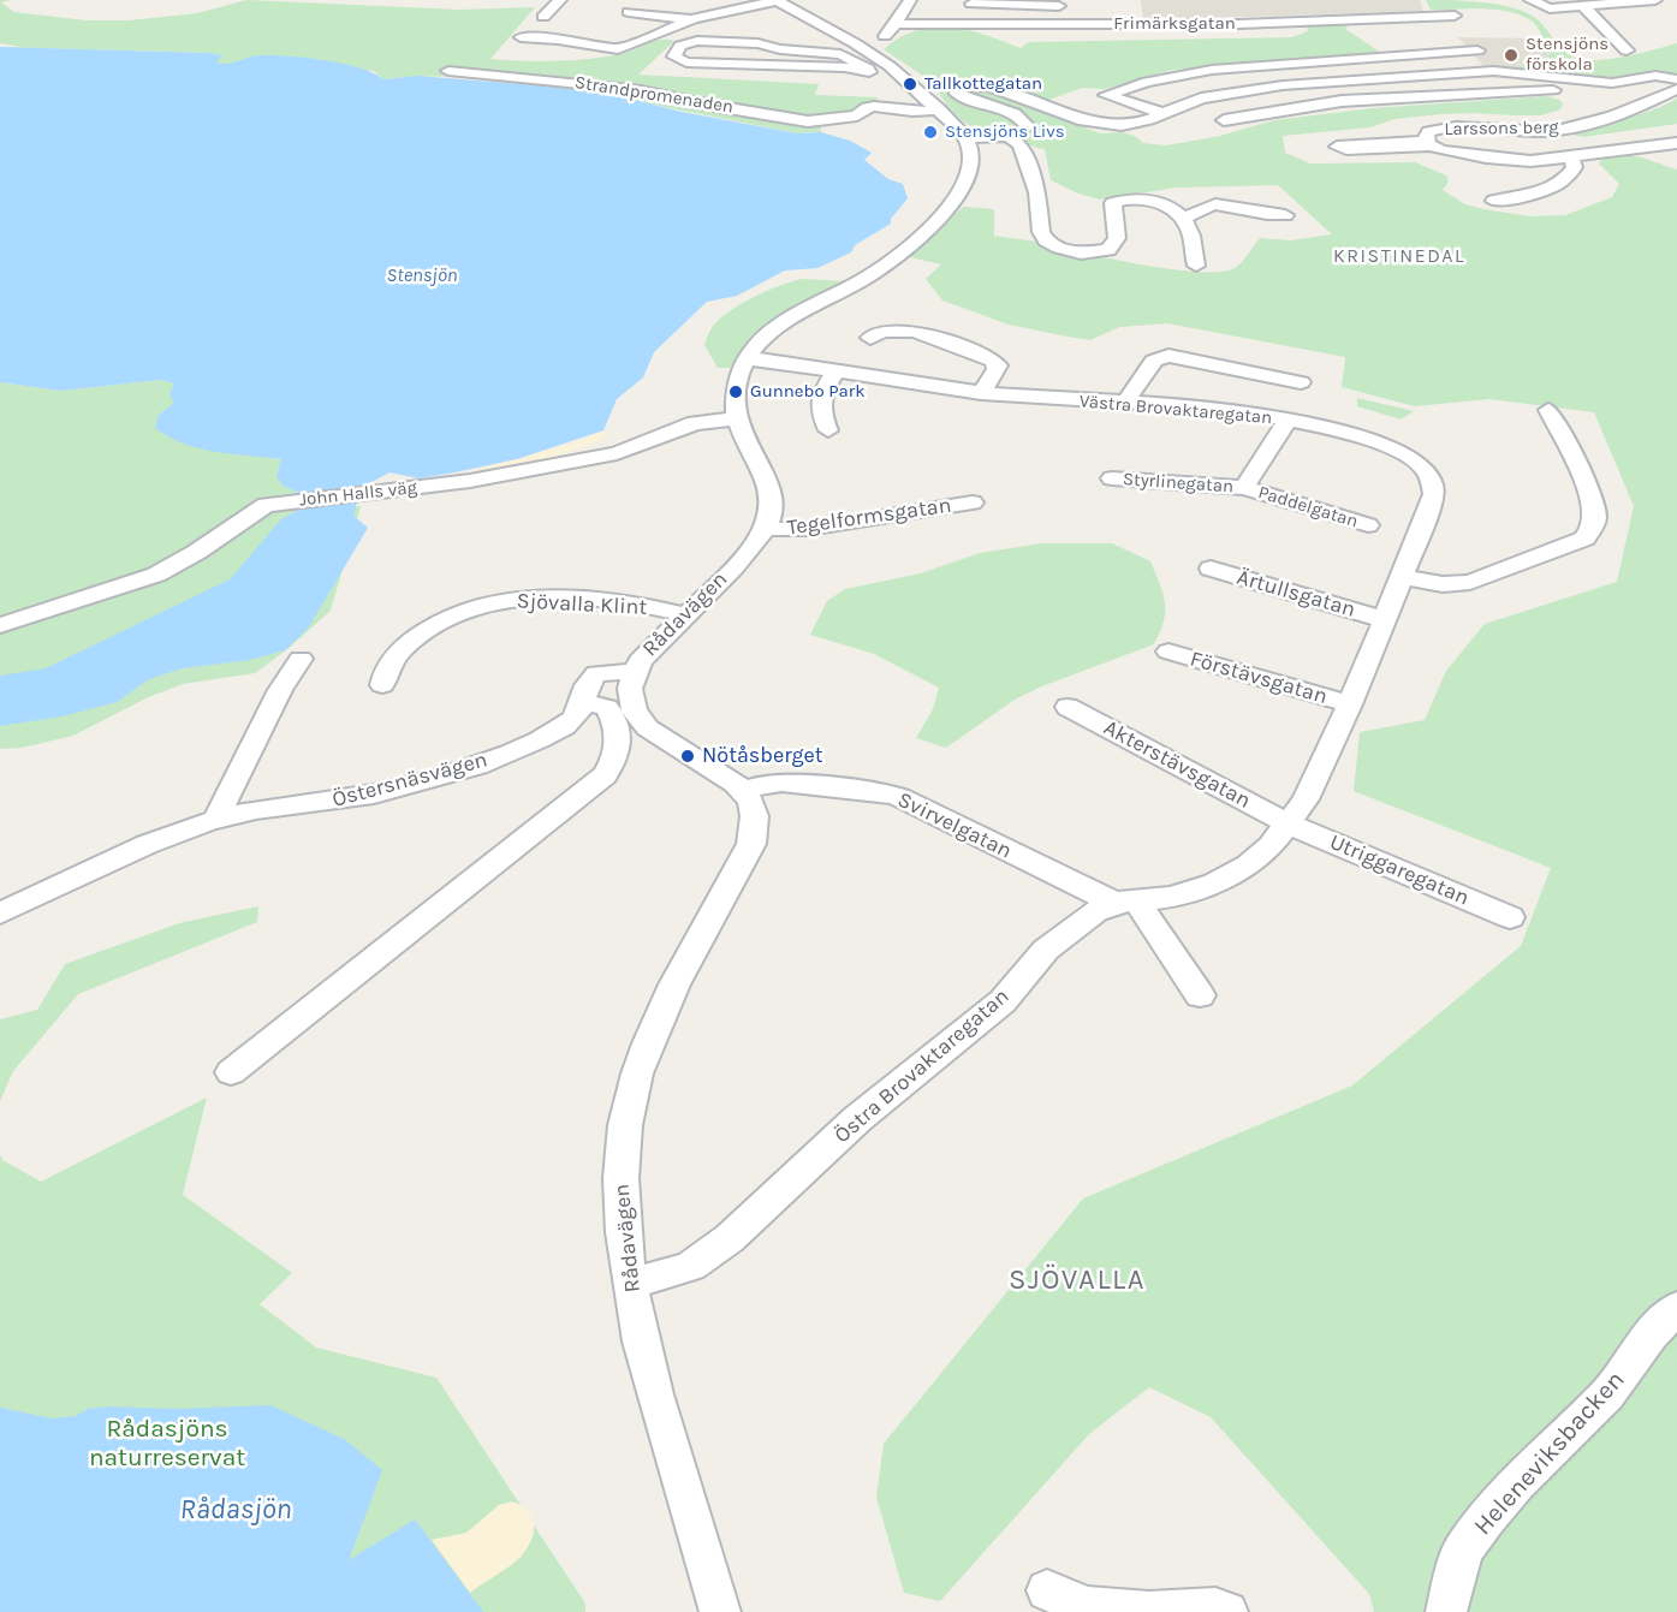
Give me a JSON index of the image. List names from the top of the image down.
{
  "streets": {
    "street": [
      "Frimärksgatan",
      "Strandpromenaden",
      "Larssons berg",
      "Västra Brovaktaregatan",
      "Styrlinegatan",
      "John Halls väg",
      "Paddelgatan",
      "Tegelformsgatan",
      "Ärtullsgatan",
      "Sjövalla Klint",
      "Rådavägen",
      "Förstävsgatan",
      "Akterstävsgatan",
      "Östersnäsvägen",
      "Svirvelgatan",
      "Utriggaregatan",
      "Östra Brovaktaregatan",
      "Heleneviksbacken"
    ]
  },
  "crossings": [
    ["Västra Brovaktaregatan", "Paddelgatan"],
    ["Västra Brovaktaregatan", "Ärtullsgatan"],
    ["Västra Brovaktaregatan", "Förstävsgatan"],
    ["Västra Brovaktaregatan", "Östra Brovaktaregatan"],
    ["Styrlinegatan", "Paddelgatan"],
    ["Tegelformsgatan", "Rådavägen"],
    ["Sjövalla Klint", "Rådavägen"],
    ["Rådavägen", "Svirvelgatan"],
    ["Rådavägen", "Östra Brovaktaregatan"],
    ["Förstävsgatan", "Östra Brovaktaregatan"],
    ["Akterstävsgatan", "Utriggaregatan"],
    ["Akterstävsgatan", "Östra Brovaktaregatan"],
    ["Svirvelgatan", "Östra Brovaktaregatan"],
    ["Utriggaregatan", "Östra Brovaktaregatan"]
  ],
  "districts": ["KRISTINEDAL", "SJÖVALLA"],
  "water": ["Stensjön", "Rådasjön"],
  "parks": ["Rådasjöns naturreservat"],
  "places": [
    "Stensjöns förskola",
    "Tallkottegatan",
    "Stensjöns Livs",
    "Gunnebo Park",
    "Nötåsberget"
  ]
}
